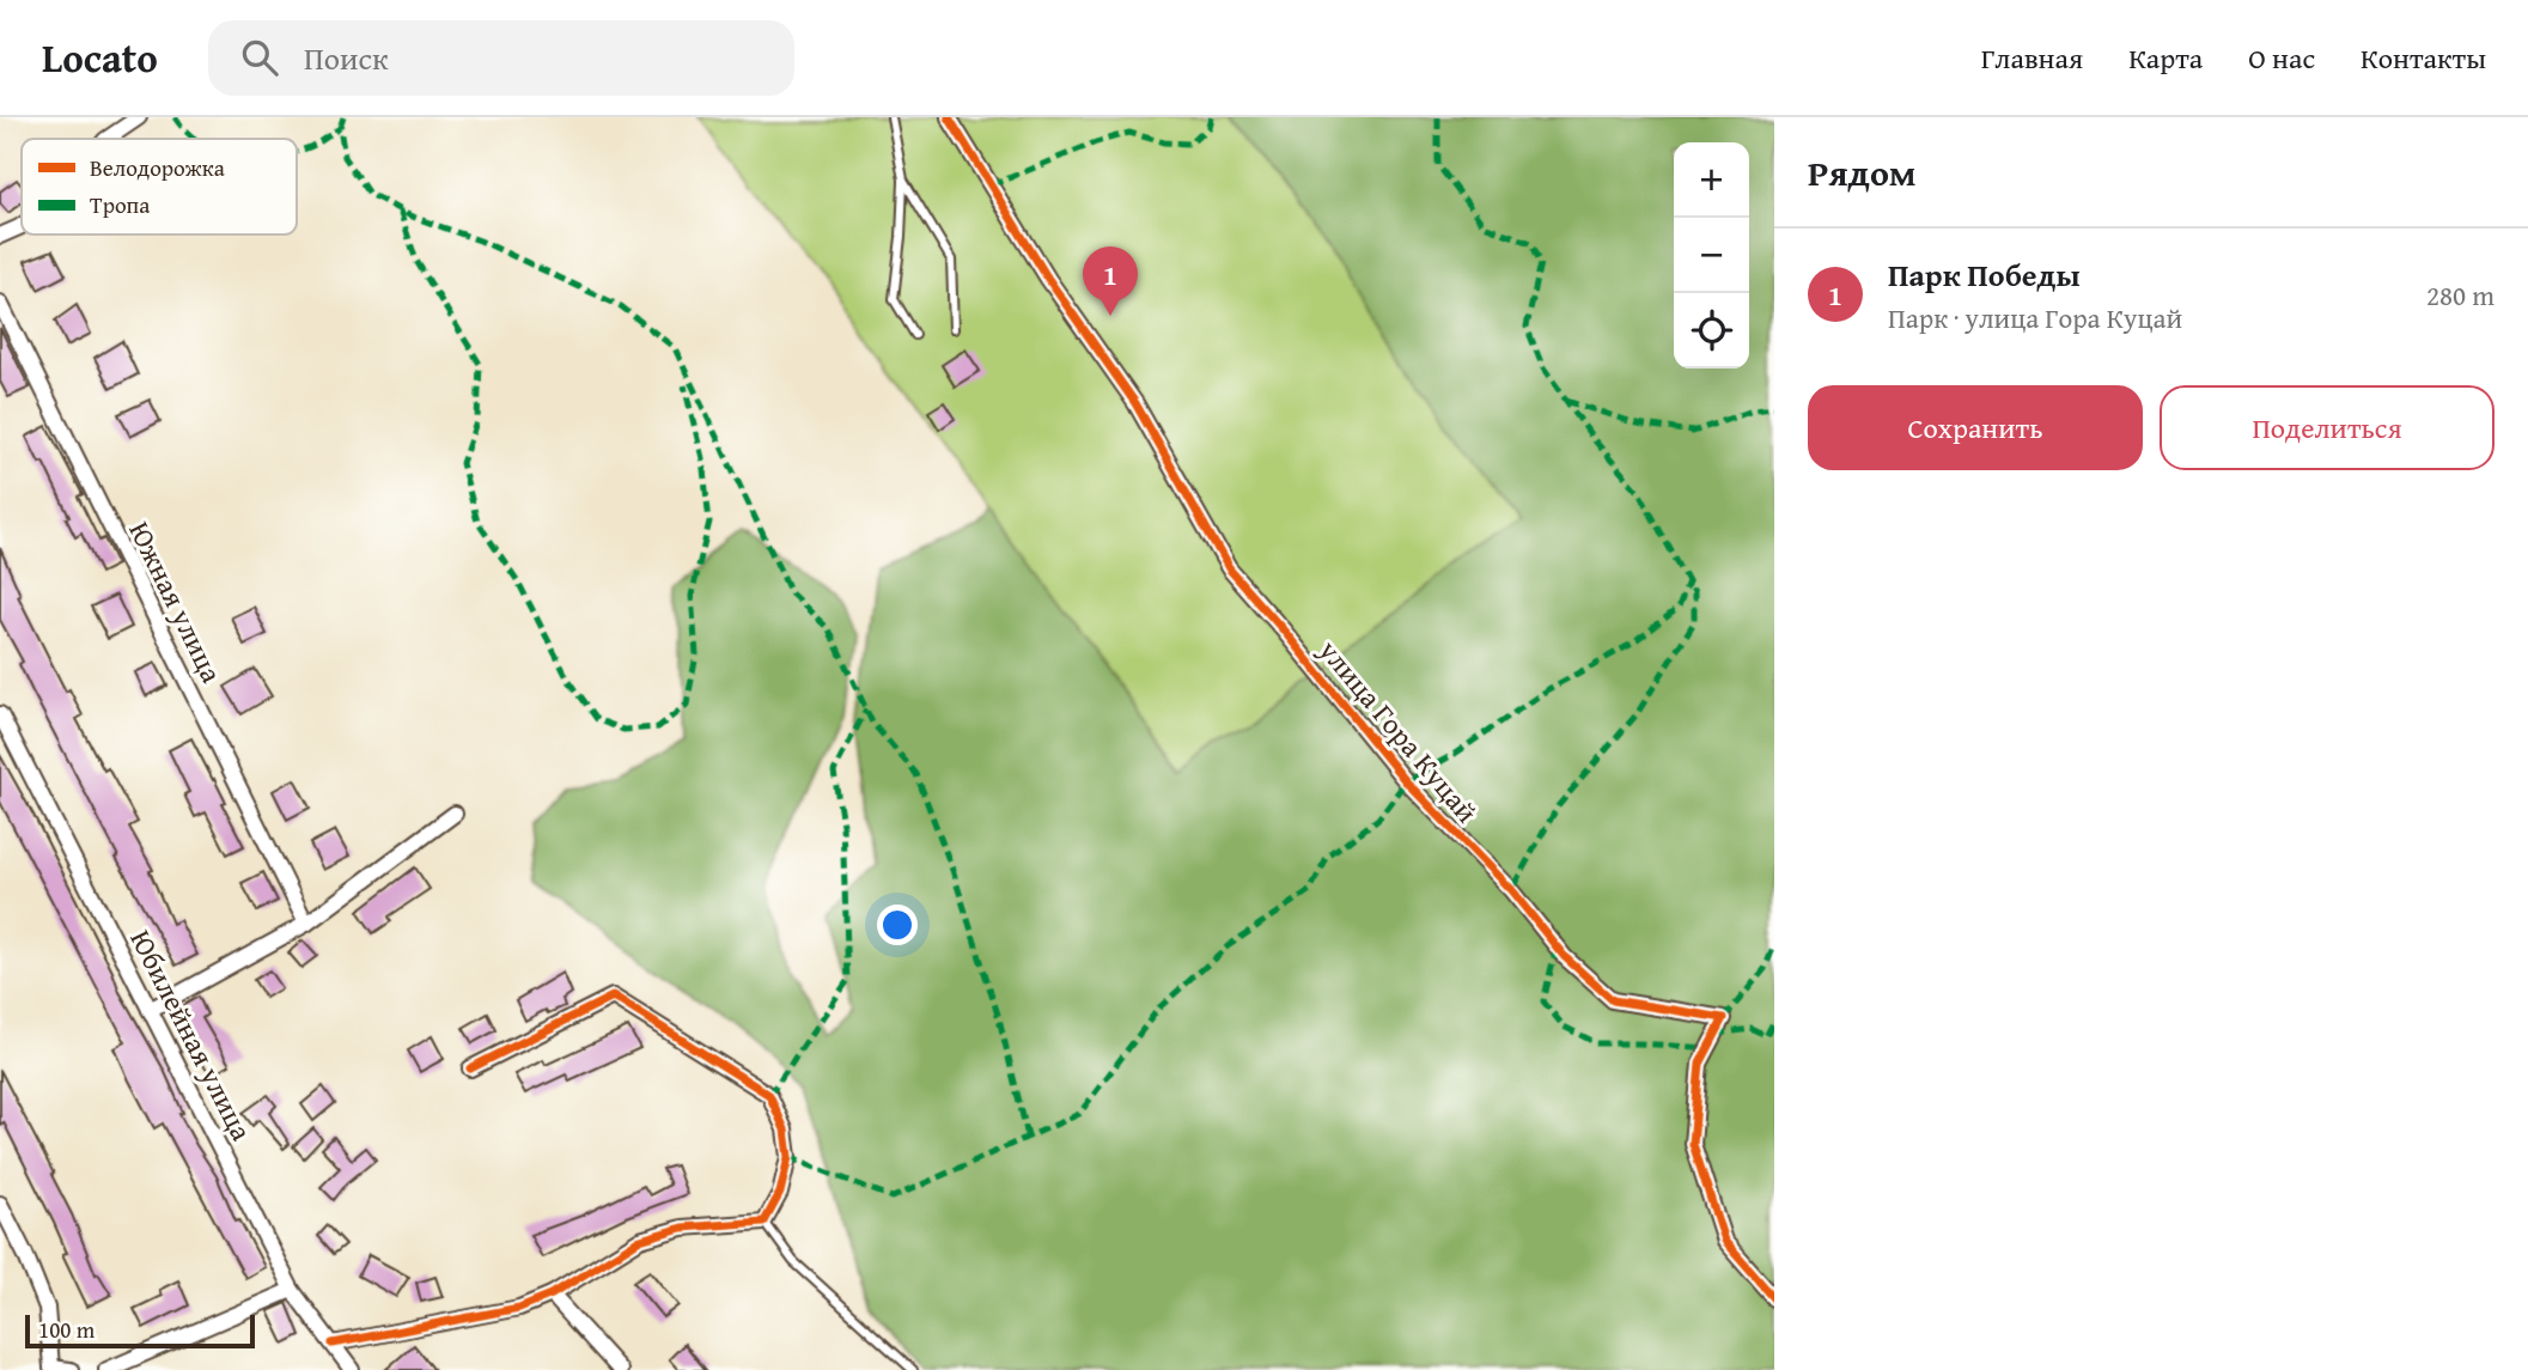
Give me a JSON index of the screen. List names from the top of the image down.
{
  "streets": {
    "street": ["Южная улица", "улица Гора Куцай", "Юбилейная улица"]
  },
  "legend": ["Велодорожка", "Тропа"],
  "scale_bar": "100 m",
  "page": {
    "header": "Locato",
    "search": "Поиск",
    "nav": [
      "Главная",
      "Карта",
      "О нас",
      "Контакты"
    ],
    "heading": "Рядом",
    "map_buttons": ["+", "−"],
    "list": [
      {
        "mark": "1",
        "name": "Парк Победы",
        "note": "Парк · улица Гора Куцай",
        "value": "280 m"
      }
    ],
    "pins": "1",
    "buttons": ["Сохранить", "Поделиться"],
    "scale": "100 m"
  }
}
